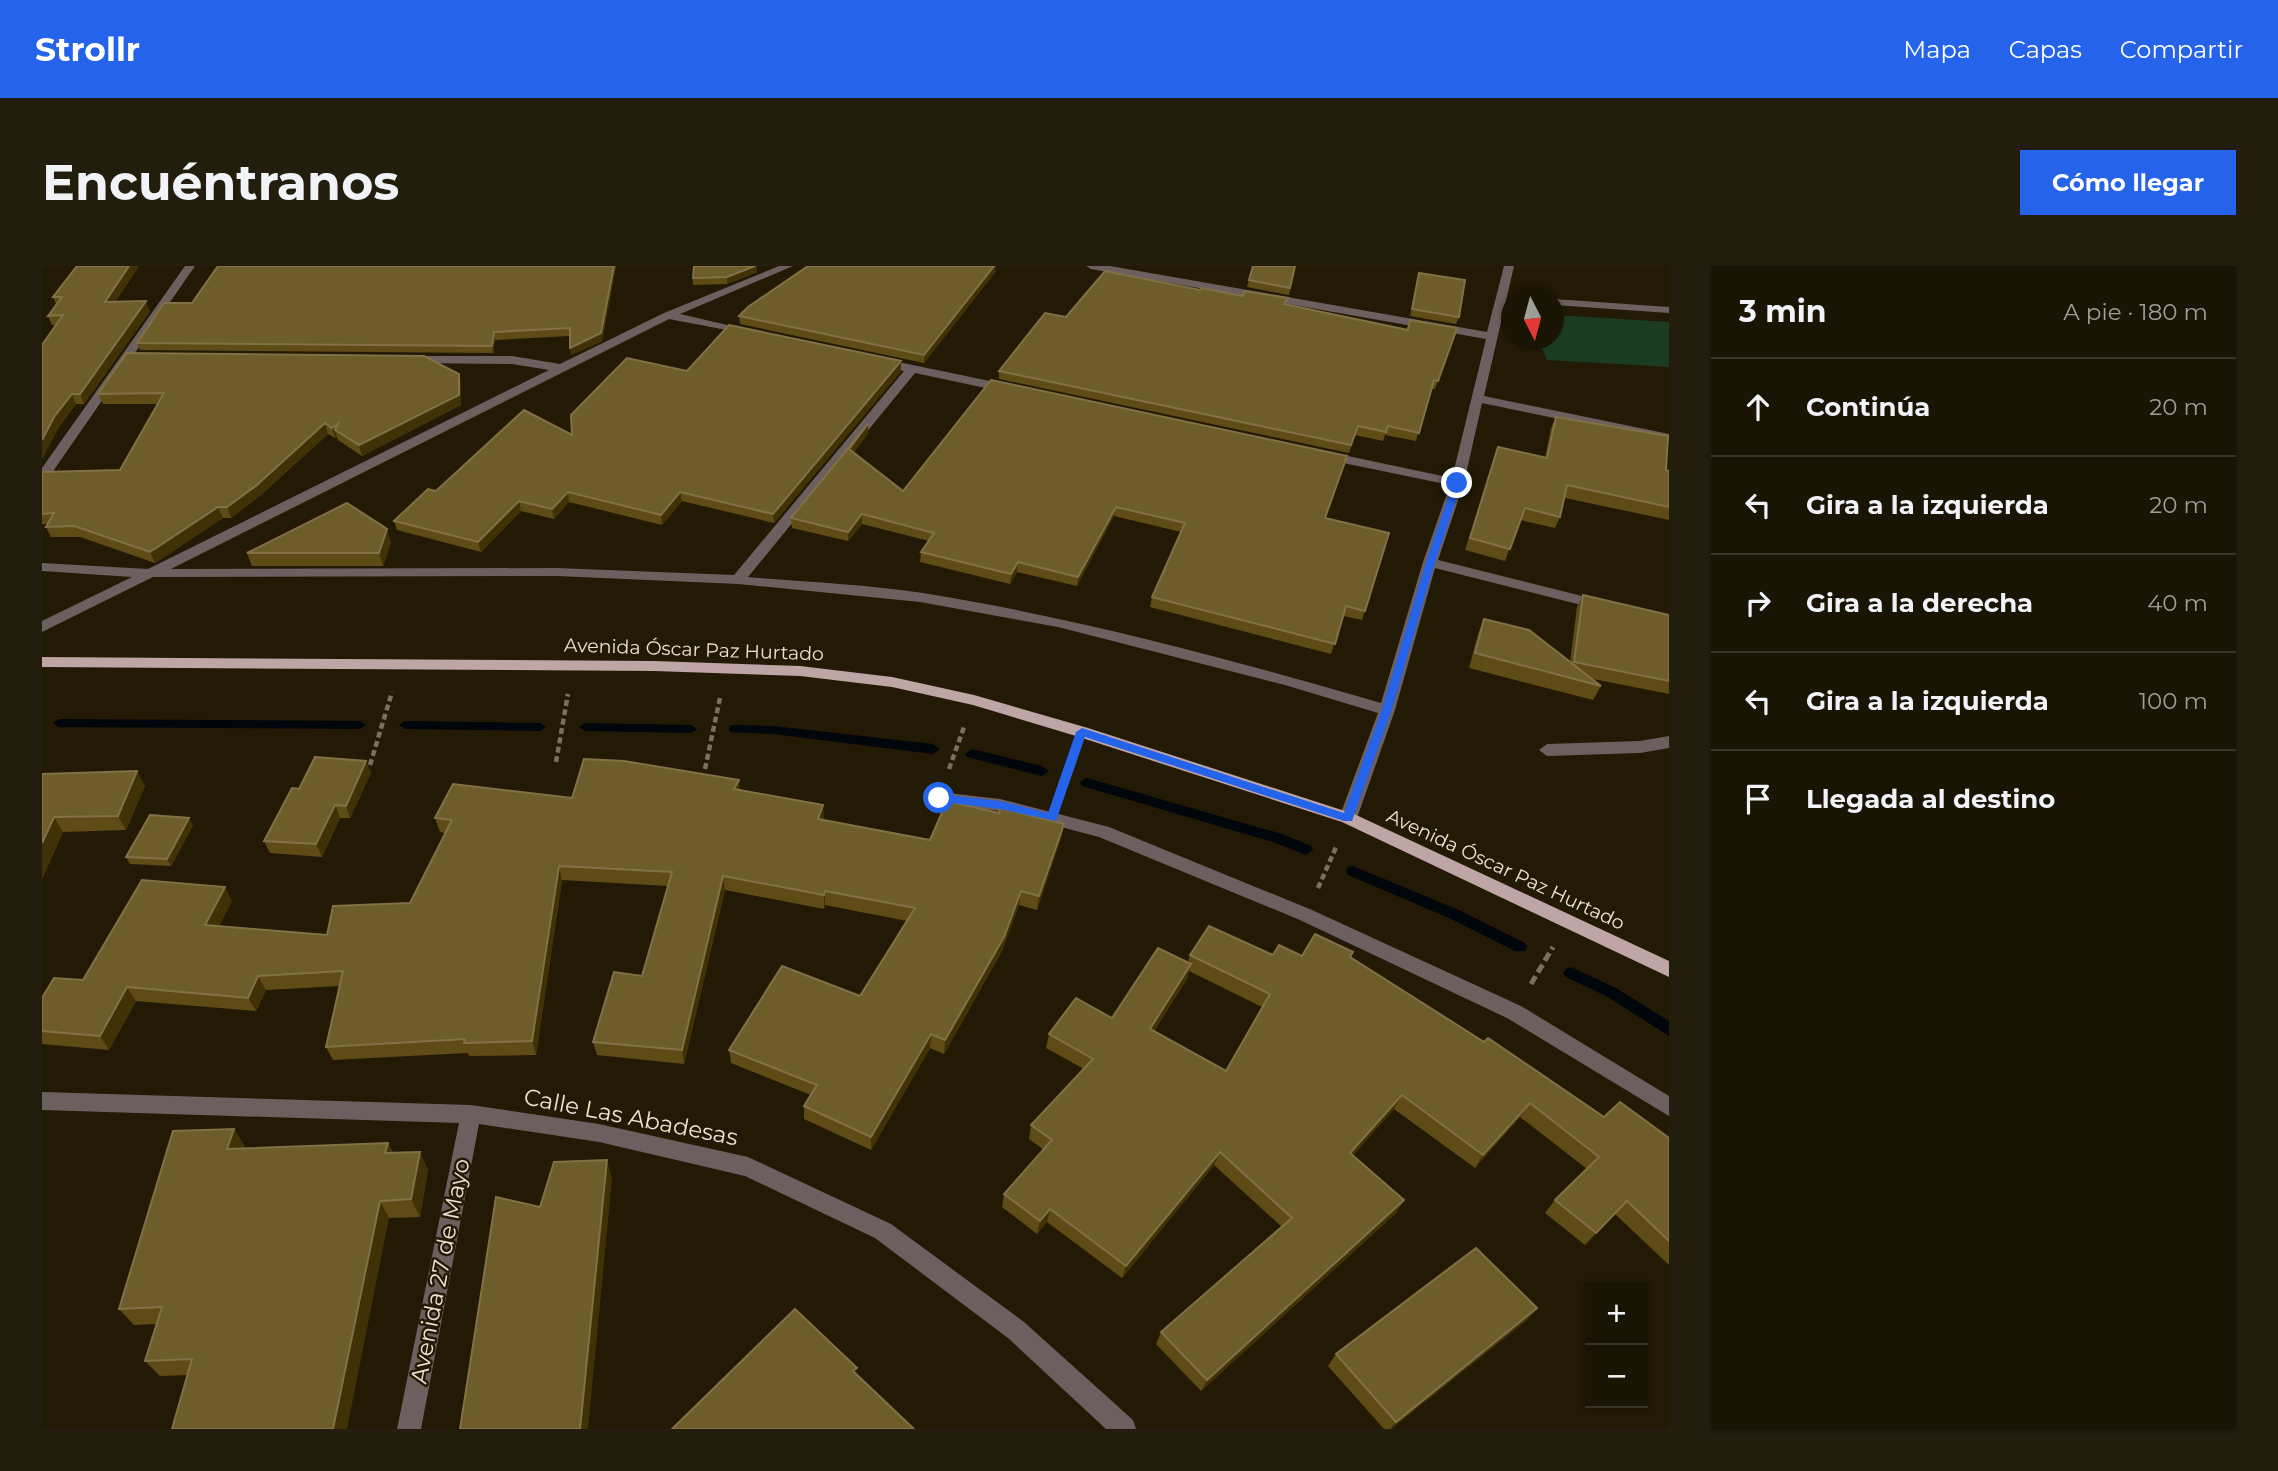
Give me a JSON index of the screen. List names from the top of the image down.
{
  "streets": {
    "main road": ["Avenida Óscar Paz Hurtado"],
    "street": ["Calle Las Abadesas", "Avenida 27 de Mayo"]
  },
  "crossings": [
    ["Calle Las Abadesas", "Avenida 27 de Mayo"]
  ],
  "north": "bottom",
  "page": {
    "header": "Strollr",
    "nav": ["Mapa", "Capas", "Compartir"],
    "buttons": "Cómo llegar",
    "title": "Encuéntranos",
    "heading": ["3 min", "A pie · 180 m"],
    "list": [
      ["Continúa", "20 m"],
      ["Gira a la izquierda", "20 m"],
      ["Gira a la derecha", "40 m"],
      ["Gira a la izquierda", "100 m"],
      "Llegada al destino"
    ],
    "map_buttons": ["+", "−"]
  }
}
